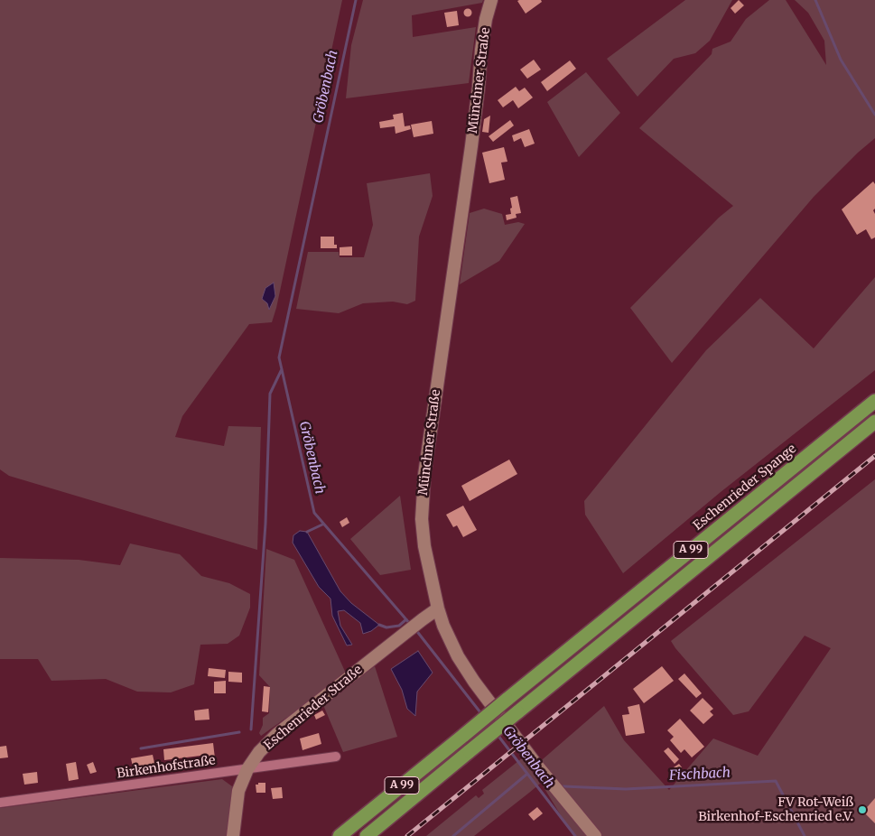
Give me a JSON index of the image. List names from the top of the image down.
{
  "streets": {
    "highway": ["Eschenrieder Spange", "A 99"],
    "street": ["Münchner Straße", "Eschenrieder Straße", "Birkenhofstraße"]
  },
  "crossings": [
    ["Münchner Straße", "Eschenrieder Straße"],
    ["Eschenrieder Straße", "Birkenhofstraße"]
  ],
  "water": ["Gröbenbach", "Fischbach"],
  "places": ["FV Rot-Weiß Birkenhof-Eschenried e.V."]
}
